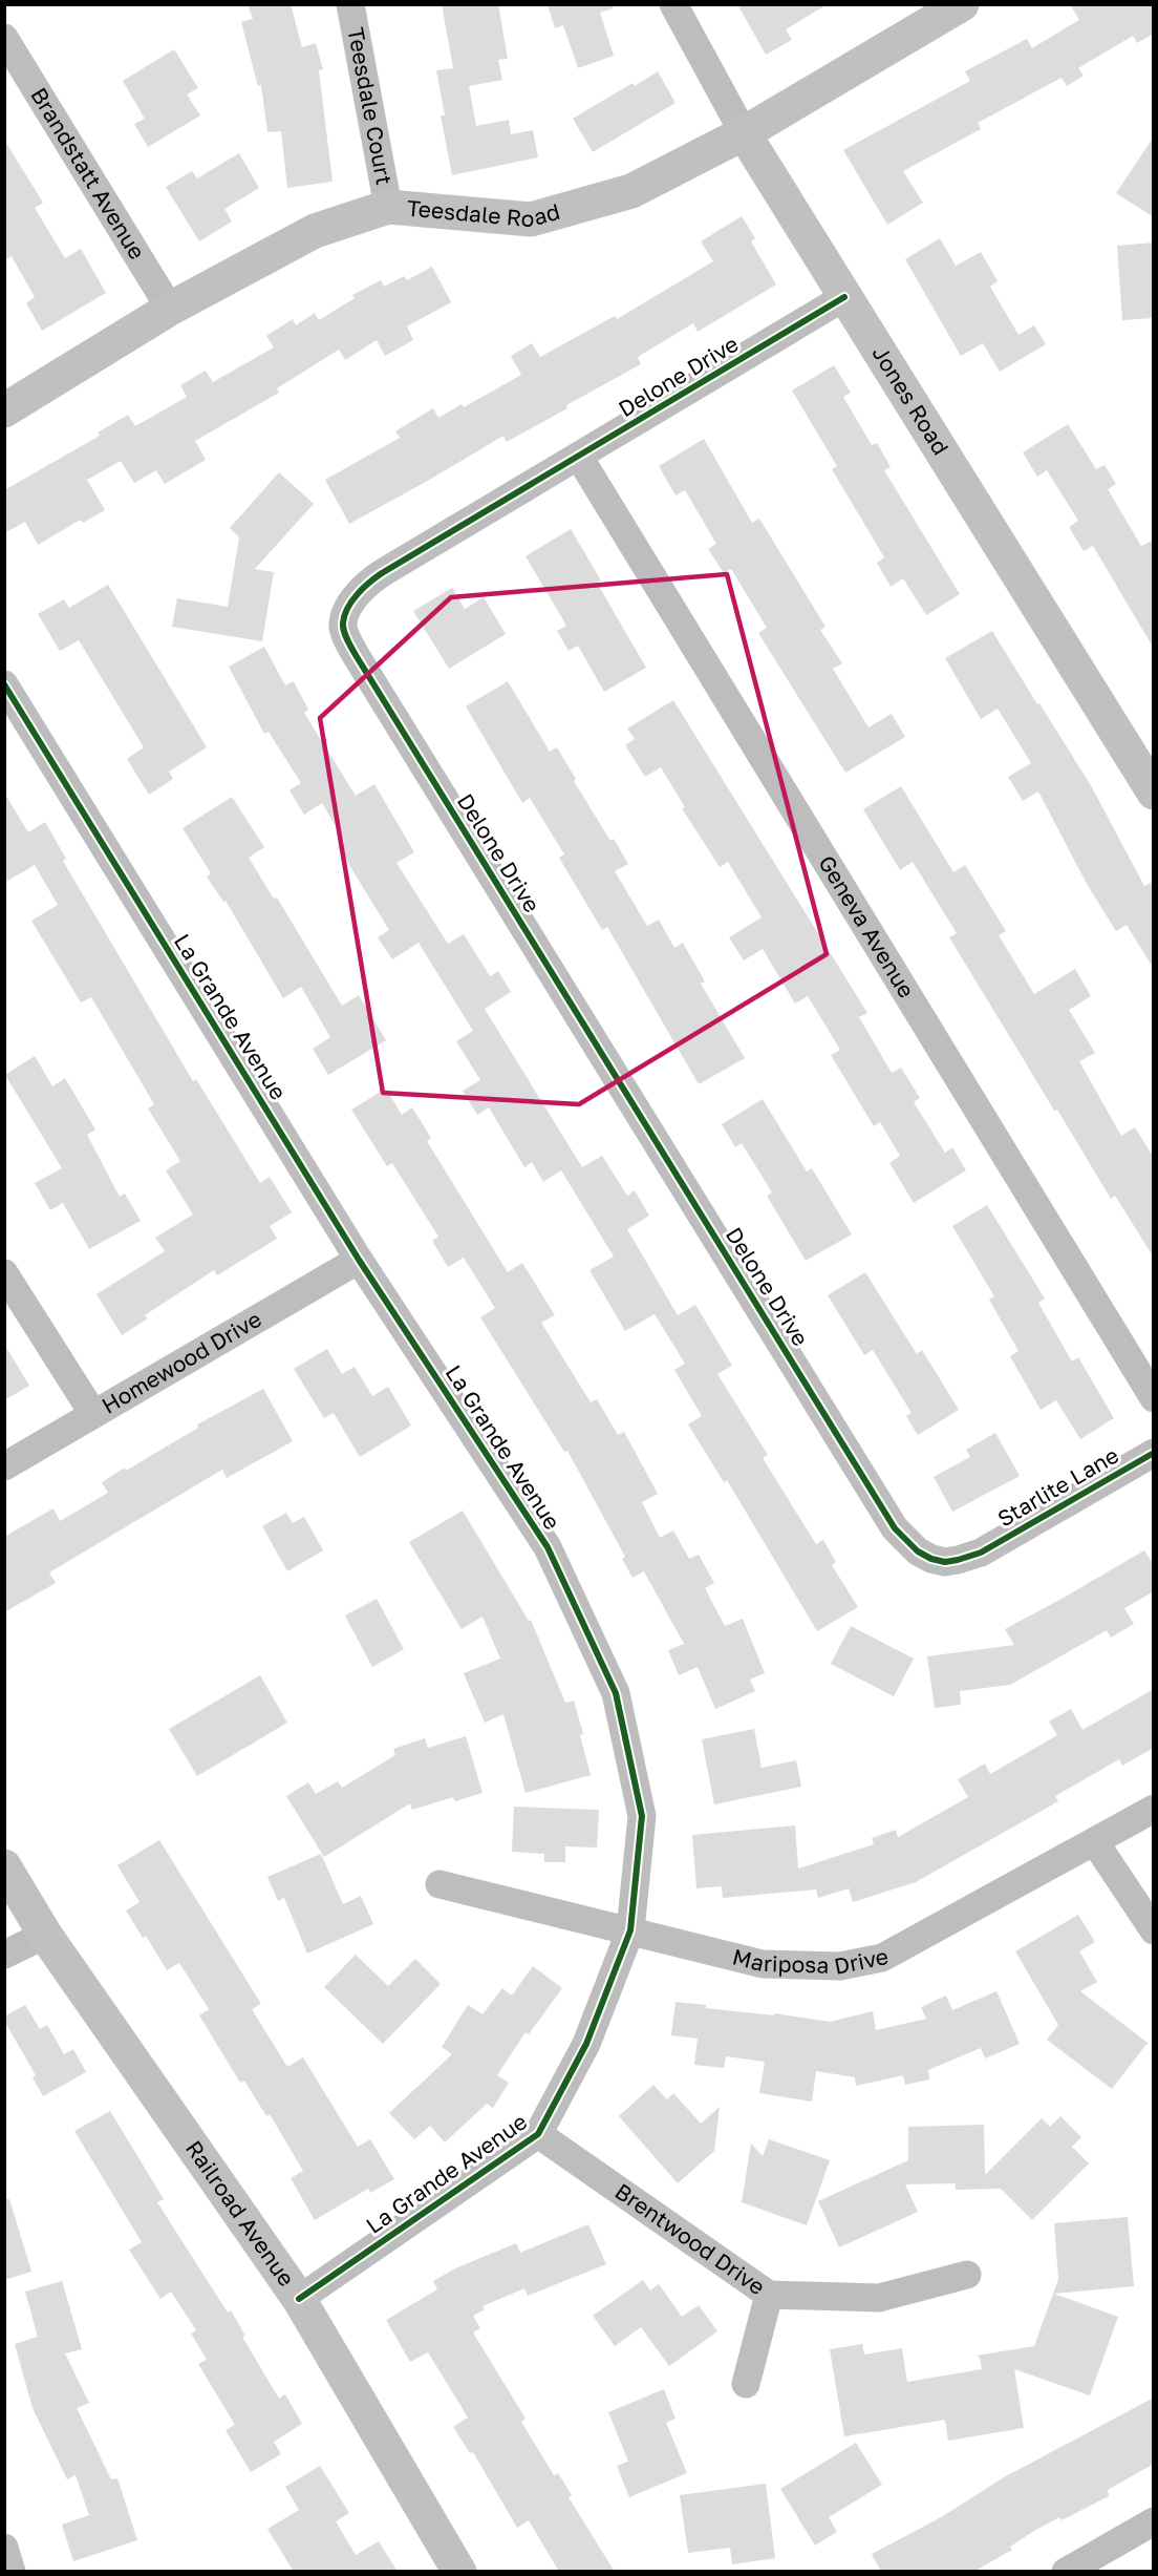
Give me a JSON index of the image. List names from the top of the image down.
{
  "streets": {
    "street": [
      "Teesdale Court",
      "Brandstatt Avenue",
      "Teesdale Road",
      "Delone Drive",
      "Jones Road",
      "Geneva Avenue",
      "La Grande Avenue",
      "Homewood Drive",
      "Starlite Lane",
      "Mariposa Drive",
      "Railroad Avenue",
      "Brentwood Drive"
    ]
  },
  "crossings": [
    ["Teesdale Court", "Teesdale Road"],
    ["Brandstatt Avenue", "Teesdale Road"],
    ["Teesdale Road", "Jones Road"],
    ["Delone Drive", "Jones Road"],
    ["Delone Drive", "Geneva Avenue"],
    ["Delone Drive", "Starlite Lane"],
    ["La Grande Avenue", "Homewood Drive"],
    ["La Grande Avenue", "Mariposa Drive"],
    ["La Grande Avenue", "Railroad Avenue"],
    ["La Grande Avenue", "Brentwood Drive"]
  ]
}
